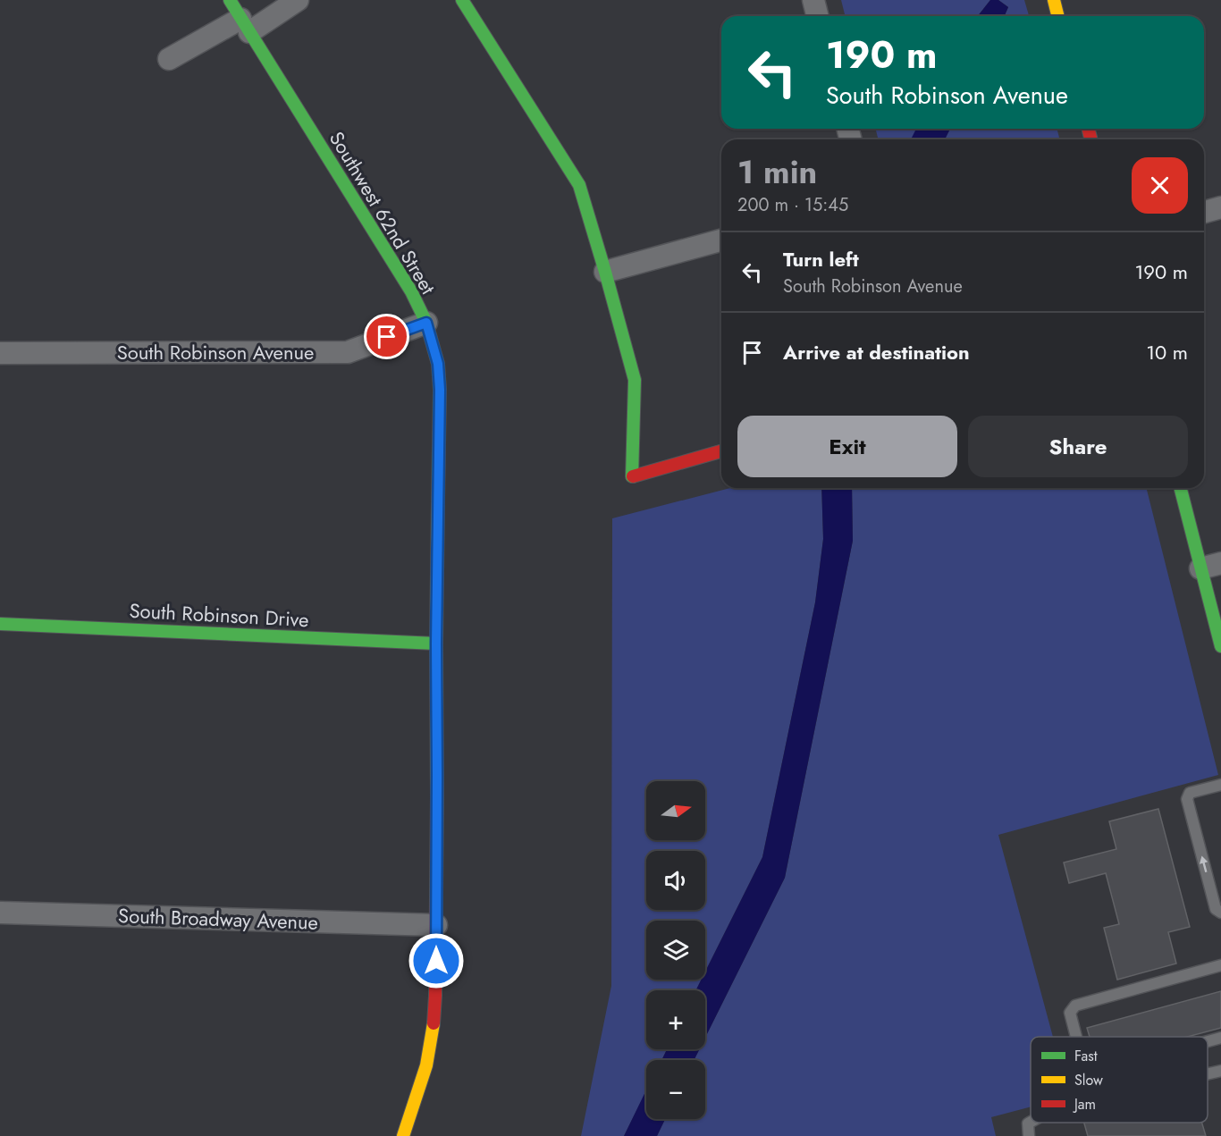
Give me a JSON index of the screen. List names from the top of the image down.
{
  "streets": {
    "street": [
      "Southwest 62nd Street",
      "South Robinson Avenue",
      "South Robinson Drive",
      "South Broadway Avenue"
    ]
  },
  "crossings": [
    ["Southwest 62nd Street", "South Robinson Avenue"],
    ["Southwest 62nd Street", "South Robinson Drive"],
    ["Southwest 62nd Street", "South Broadway Avenue"]
  ],
  "legend": ["Fast", "Slow", "Jam"],
  "north": "right",
  "page": {
    "turn": ["190 m", "South Robinson Avenue"],
    "heading": ["1 min", "200 m · 15:45"],
    "list": [
      {
        "name": "Turn left",
        "note": "South Robinson Avenue",
        "value": "190 m"
      },
      {
        "name": "Arrive at destination",
        "value": "10 m"
      }
    ],
    "buttons": ["Exit", "Share"],
    "map_buttons": ["+", "−"]
  }
}
